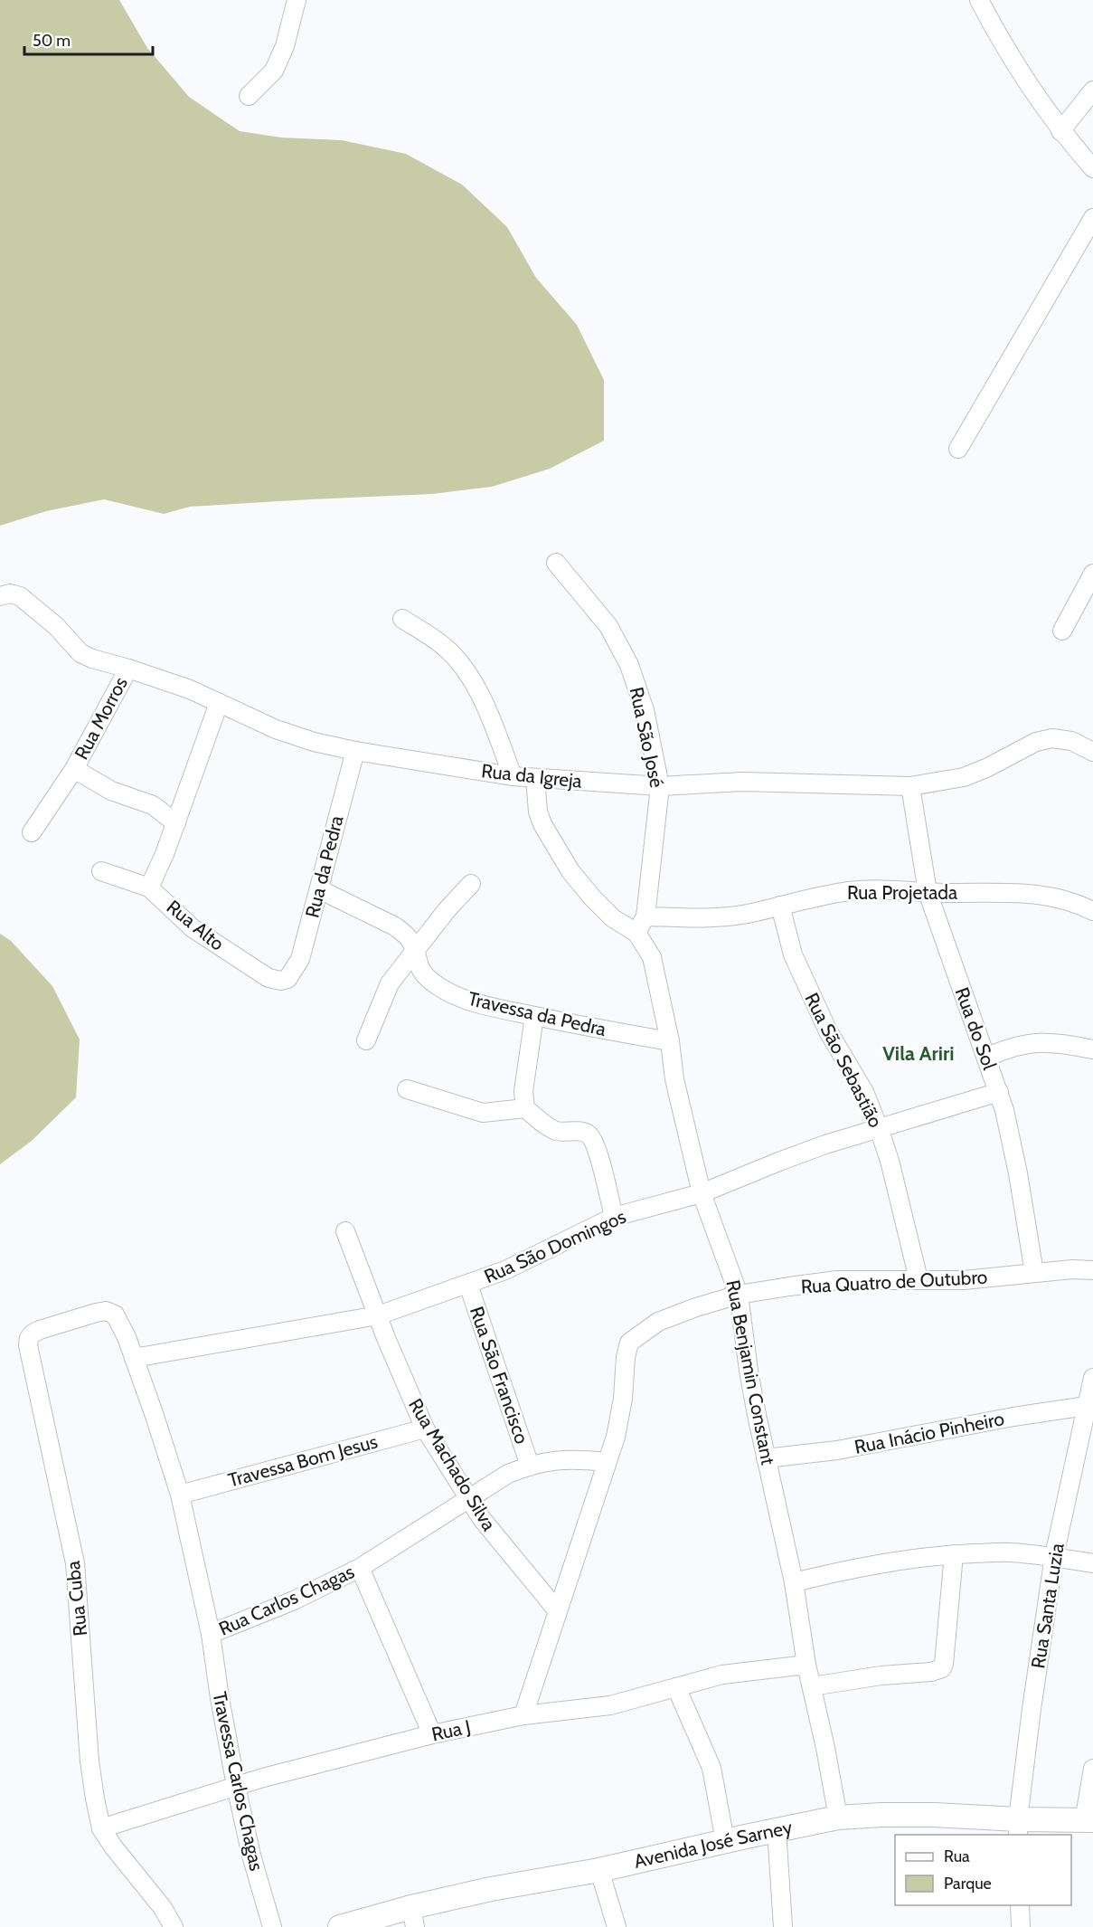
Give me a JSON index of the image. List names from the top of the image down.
{
  "streets": {
    "main road": ["Avenida José Sarney"],
    "street": [
      "Rua Morros",
      "Rua São José",
      "Rua da Igreja",
      "Rua da Pedra",
      "Rua Projetada",
      "Rua Alto",
      "Travessa da Pedra",
      "Rua do Sol",
      "Rua São Sebastião",
      "Rua São Domingos",
      "Rua Quatro de Outubro",
      "Rua Benjamin Constant",
      "Rua São Francisco",
      "Rua Inácio Pinheiro",
      "Travessa Bom Jesus",
      "Rua Machado Silva",
      "Rua Cuba",
      "Rua Carlos Chagas",
      "Rua Santa Luzia",
      "Rua J",
      "Travessa Carlos Chagas"
    ]
  },
  "crossings": [
    ["Rua Morros", "Rua da Igreja"],
    ["Rua São José", "Rua da Igreja"],
    ["Rua São José", "Rua Projetada"],
    ["Rua São José", "Rua Benjamin Constant"],
    ["Rua da Igreja", "Rua da Pedra"],
    ["Rua da Igreja", "Rua do Sol"],
    ["Rua da Igreja", "Rua Benjamin Constant"],
    ["Rua da Pedra", "Rua Alto"],
    ["Rua da Pedra", "Travessa da Pedra"],
    ["Rua Projetada", "Rua do Sol"],
    ["Rua Projetada", "Rua São Sebastião"],
    ["Travessa da Pedra", "Rua Benjamin Constant"],
    ["Rua do Sol", "Rua São Domingos"],
    ["Rua do Sol", "Rua Quatro de Outubro"],
    ["Rua São Sebastião", "Rua São Domingos"],
    ["Rua São Sebastião", "Rua Quatro de Outubro"],
    ["Rua São Domingos", "Rua Benjamin Constant"],
    ["Rua São Domingos", "Rua São Francisco"],
    ["Rua São Domingos", "Rua Machado Silva"],
    ["Rua São Domingos", "Rua Carlos Chagas"],
    ["Rua Quatro de Outubro", "Rua Benjamin Constant"],
    ["Rua Quatro de Outubro", "Rua Machado Silva"],
    ["Rua Quatro de Outubro", "Rua Carlos Chagas"],
    ["Rua Benjamin Constant", "Rua Inácio Pinheiro"],
    ["Rua Benjamin Constant", "Rua J"],
    ["Rua Benjamin Constant", "Avenida José Sarney"],
    ["Rua São Francisco", "Rua Carlos Chagas"],
    ["Rua Inácio Pinheiro", "Rua Santa Luzia"],
    ["Travessa Bom Jesus", "Rua Machado Silva"],
    ["Travessa Bom Jesus", "Rua Carlos Chagas"],
    ["Rua Machado Silva", "Rua Carlos Chagas"],
    ["Rua Cuba", "Rua Carlos Chagas"],
    ["Rua Cuba", "Rua J"],
    ["Rua Carlos Chagas", "Travessa Carlos Chagas"],
    ["Rua Santa Luzia", "Avenida José Sarney"],
    ["Rua J", "Travessa Carlos Chagas"]
  ],
  "districts": ["Vila Ariri"],
  "legend": ["Rua", "Parque"],
  "scale_bar": "50 m"
}
